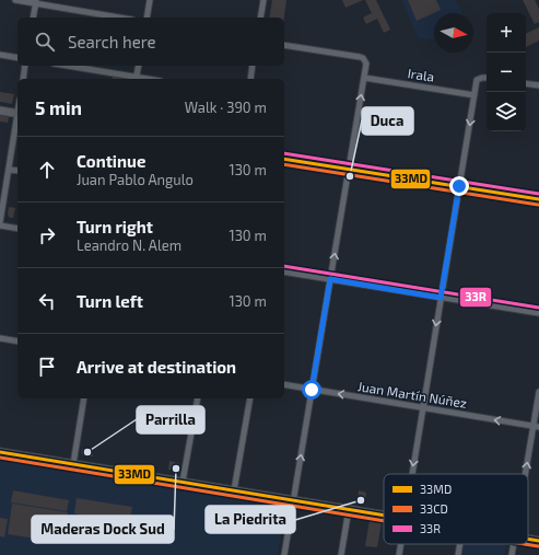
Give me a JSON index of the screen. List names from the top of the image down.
{
  "streets": {
    "street": ["Irala", "Juan Martín Núñez"]
  },
  "one_way": ["Juan Martín Núñez"],
  "places": [
    "Duca",
    "Parrilla",
    "Maderas Dock Sud",
    "La Piedrita"
  ],
  "lines": ["transit line 33R", "transit line 33MD", "transit line 33CD"],
  "legend": ["33MD", "33CD", "33R"],
  "north": "right",
  "page": {
    "map_buttons": ["+", "−"],
    "search": "Search here",
    "heading": ["5 min", "Walk · 390 m"],
    "list": [
      ["Continue", "Juan Pablo Angulo", "130 m"],
      ["Turn right", "Leandro N. Alem", "130 m"],
      ["Turn left", "130 m"],
      "Arrive at destination"
    ]
  }
}
